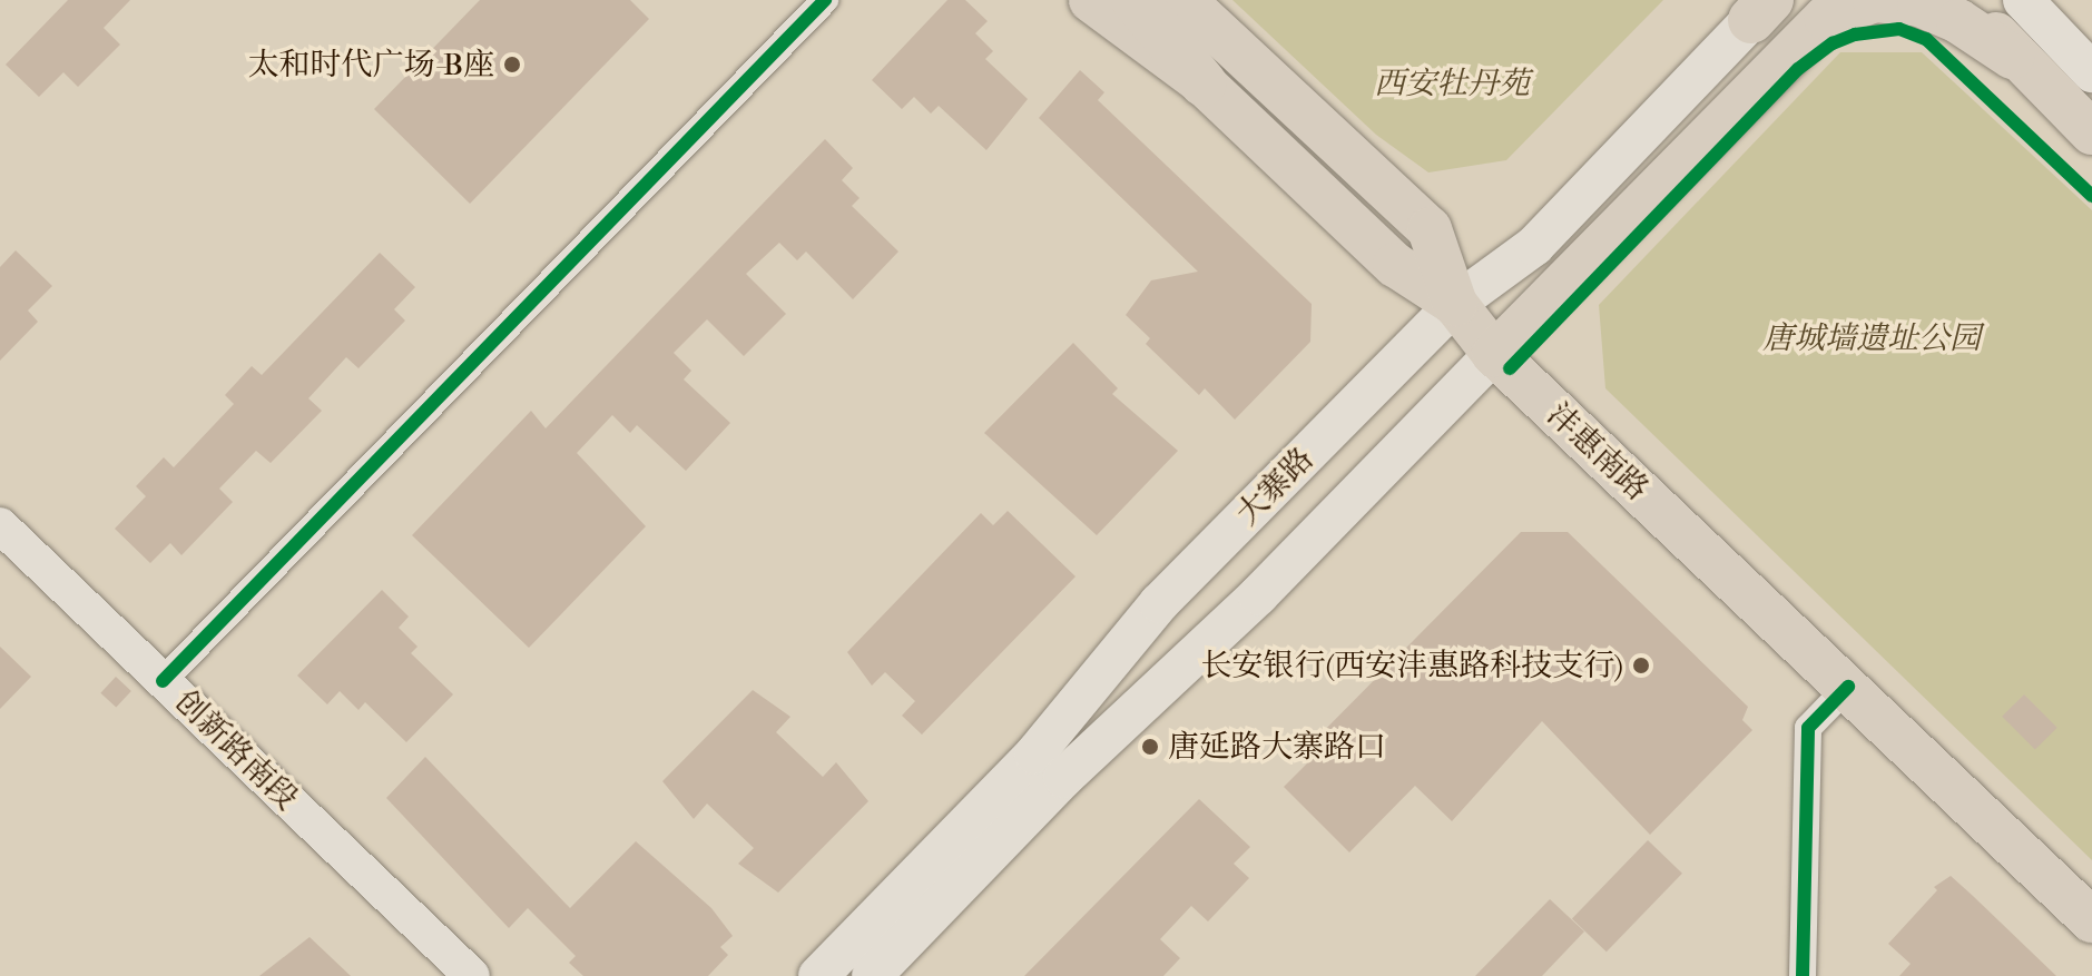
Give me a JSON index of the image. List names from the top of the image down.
{
  "streets": {
    "main road": ["沣惠南路", "大寨路"],
    "street": ["创新路南段"]
  },
  "crossings": [
    ["沣惠南路", "大寨路"]
  ],
  "parks": ["西安牡丹苑", "唐城墙遗址公园"],
  "places": ["太和时代广场-B座", "长安银行(西安沣惠路科技支行)", "唐延路大寨路口"]
}
